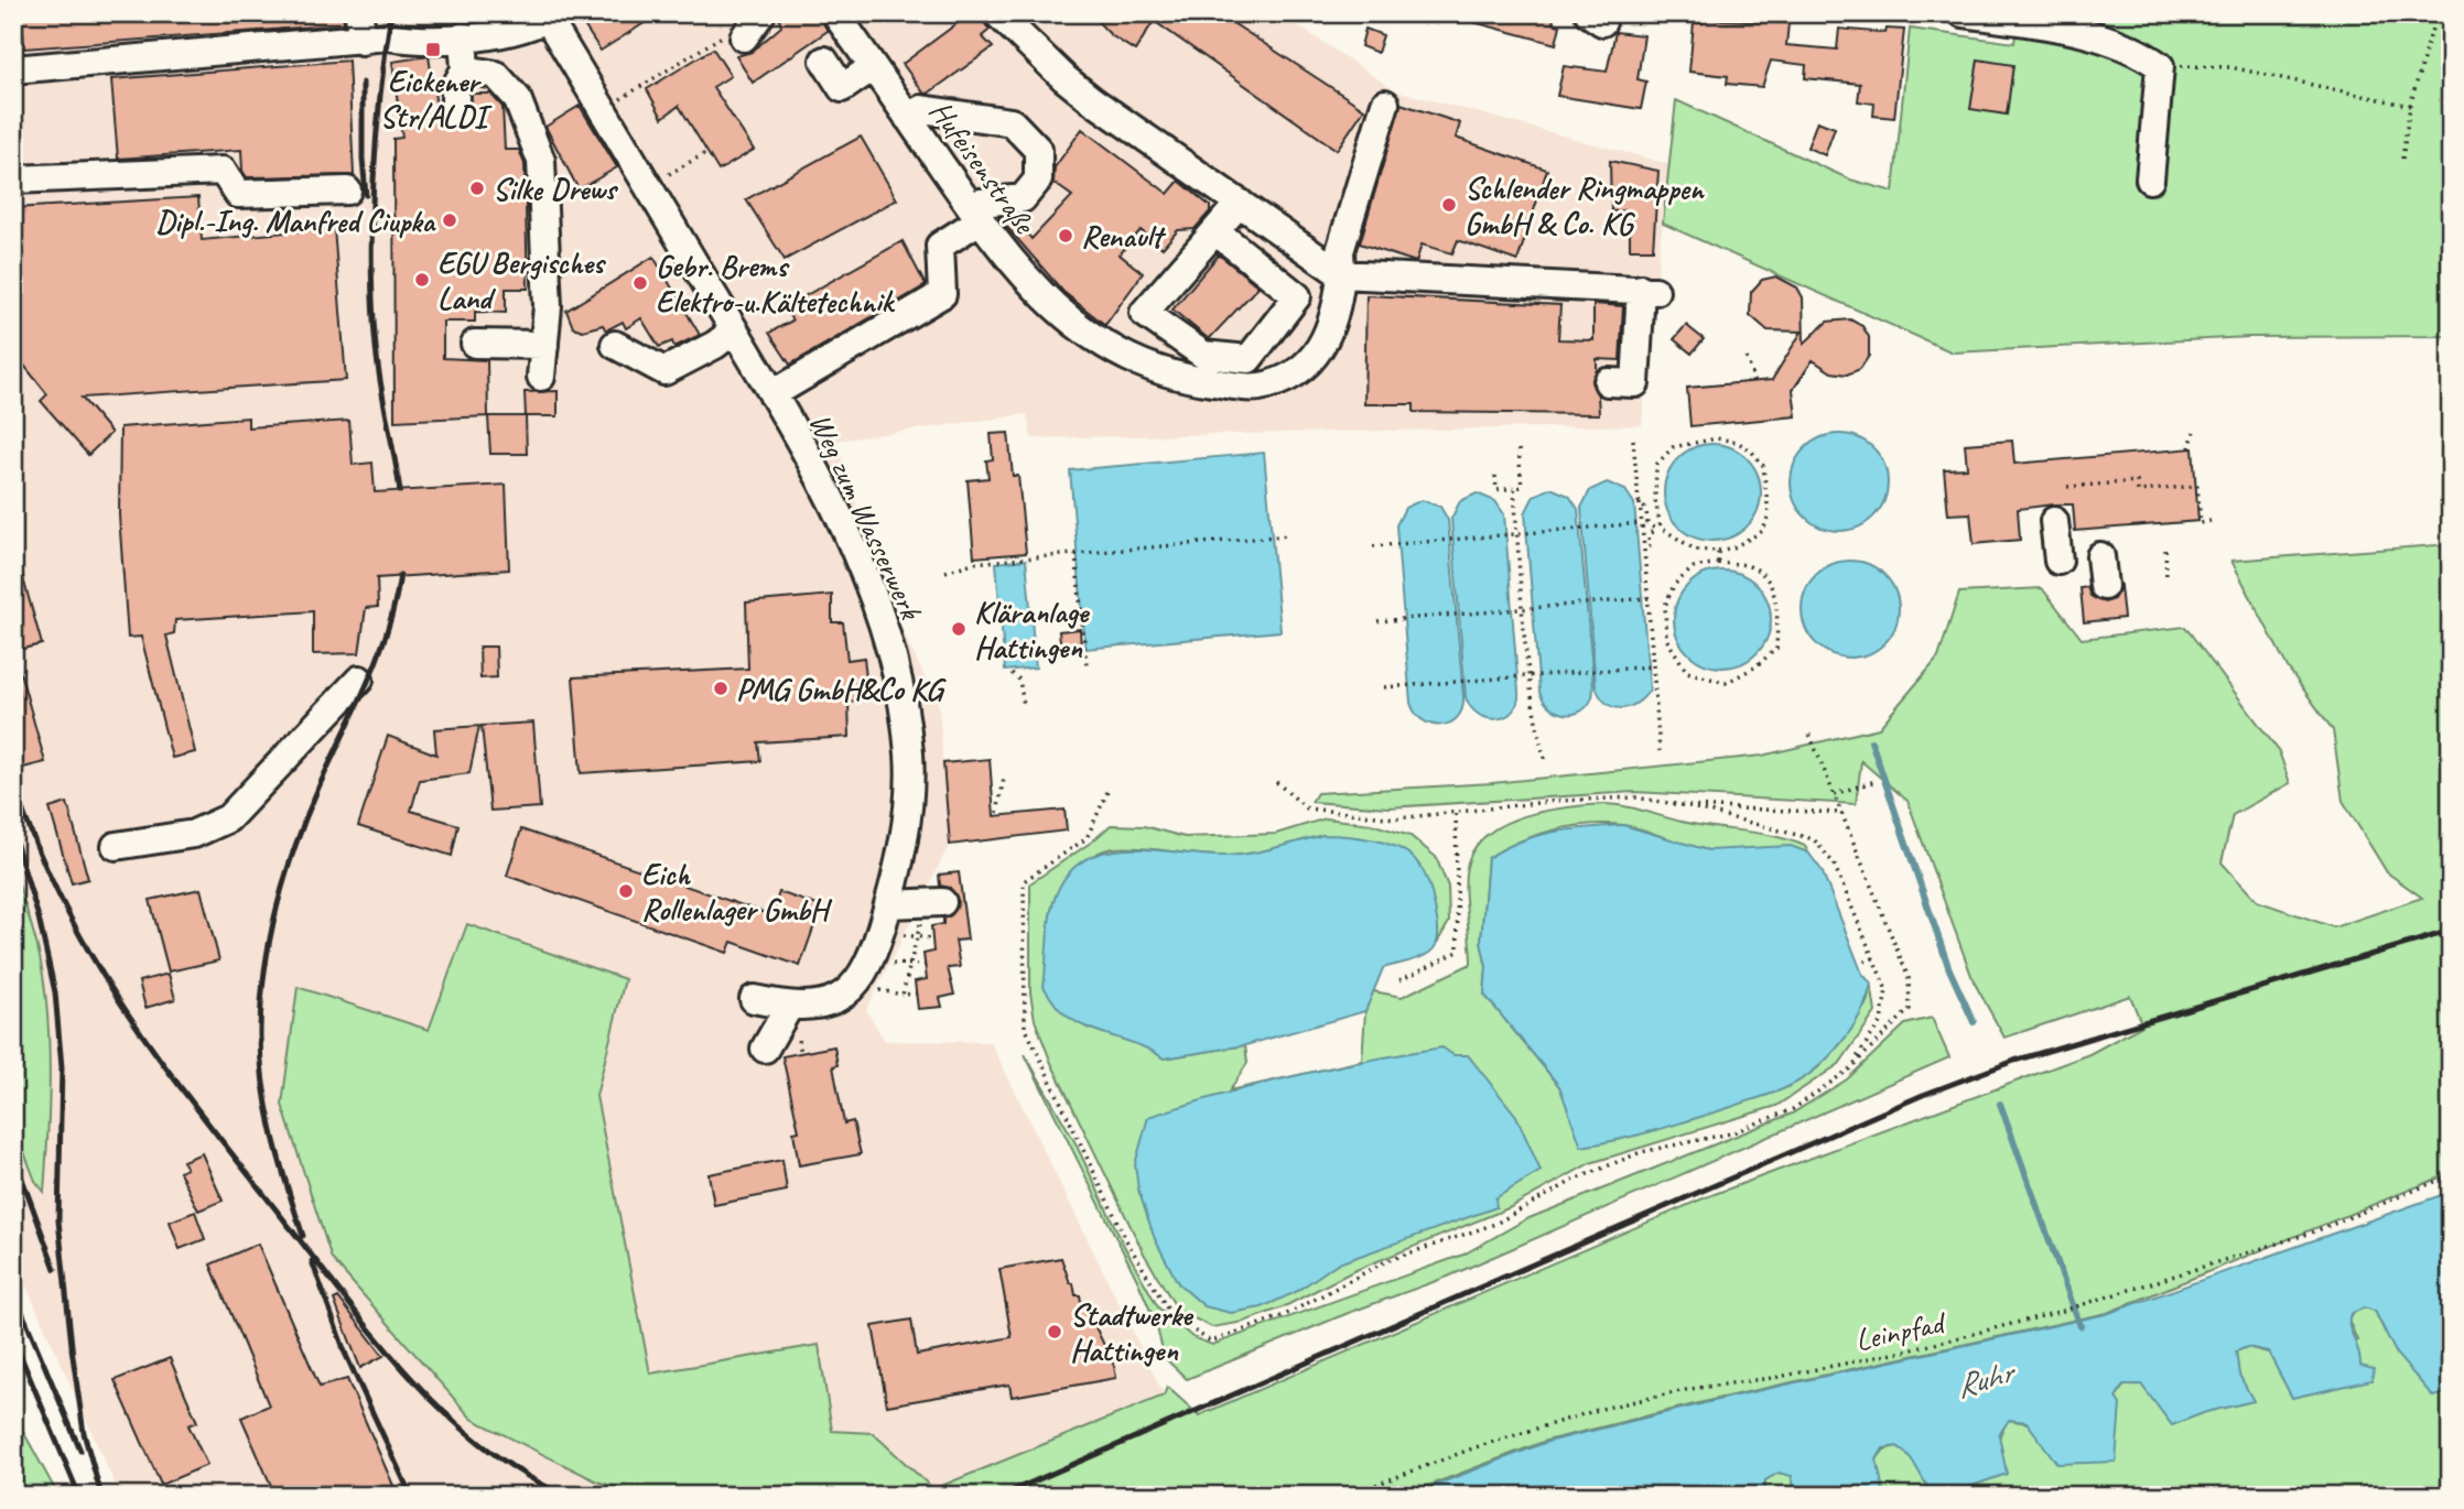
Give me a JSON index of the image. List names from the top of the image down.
{
  "streets": {
    "street": ["Hufeisenstraße", "Weg zum Wasserwerk"],
    "path": ["Leinpfad"]
  },
  "water": ["Ruhr"],
  "places": {
    "transit": ["Eickener Str/ALDI"],
    "other": [
      "Silke Drews",
      "Schlender Ringmappen GmbH & Co. KG",
      "Dipl.-Ing. Manfred Ciupka",
      "Renault",
      "EGU Bergisches Land",
      "Gebr. Brems Elektro-u.Kältetechnik",
      "Kläranlage Hattingen",
      "PMG GmbH&Co KG",
      "Eich Rollenlager GmbH",
      "Stadtwerke Hattingen"
    ]
  }
}
